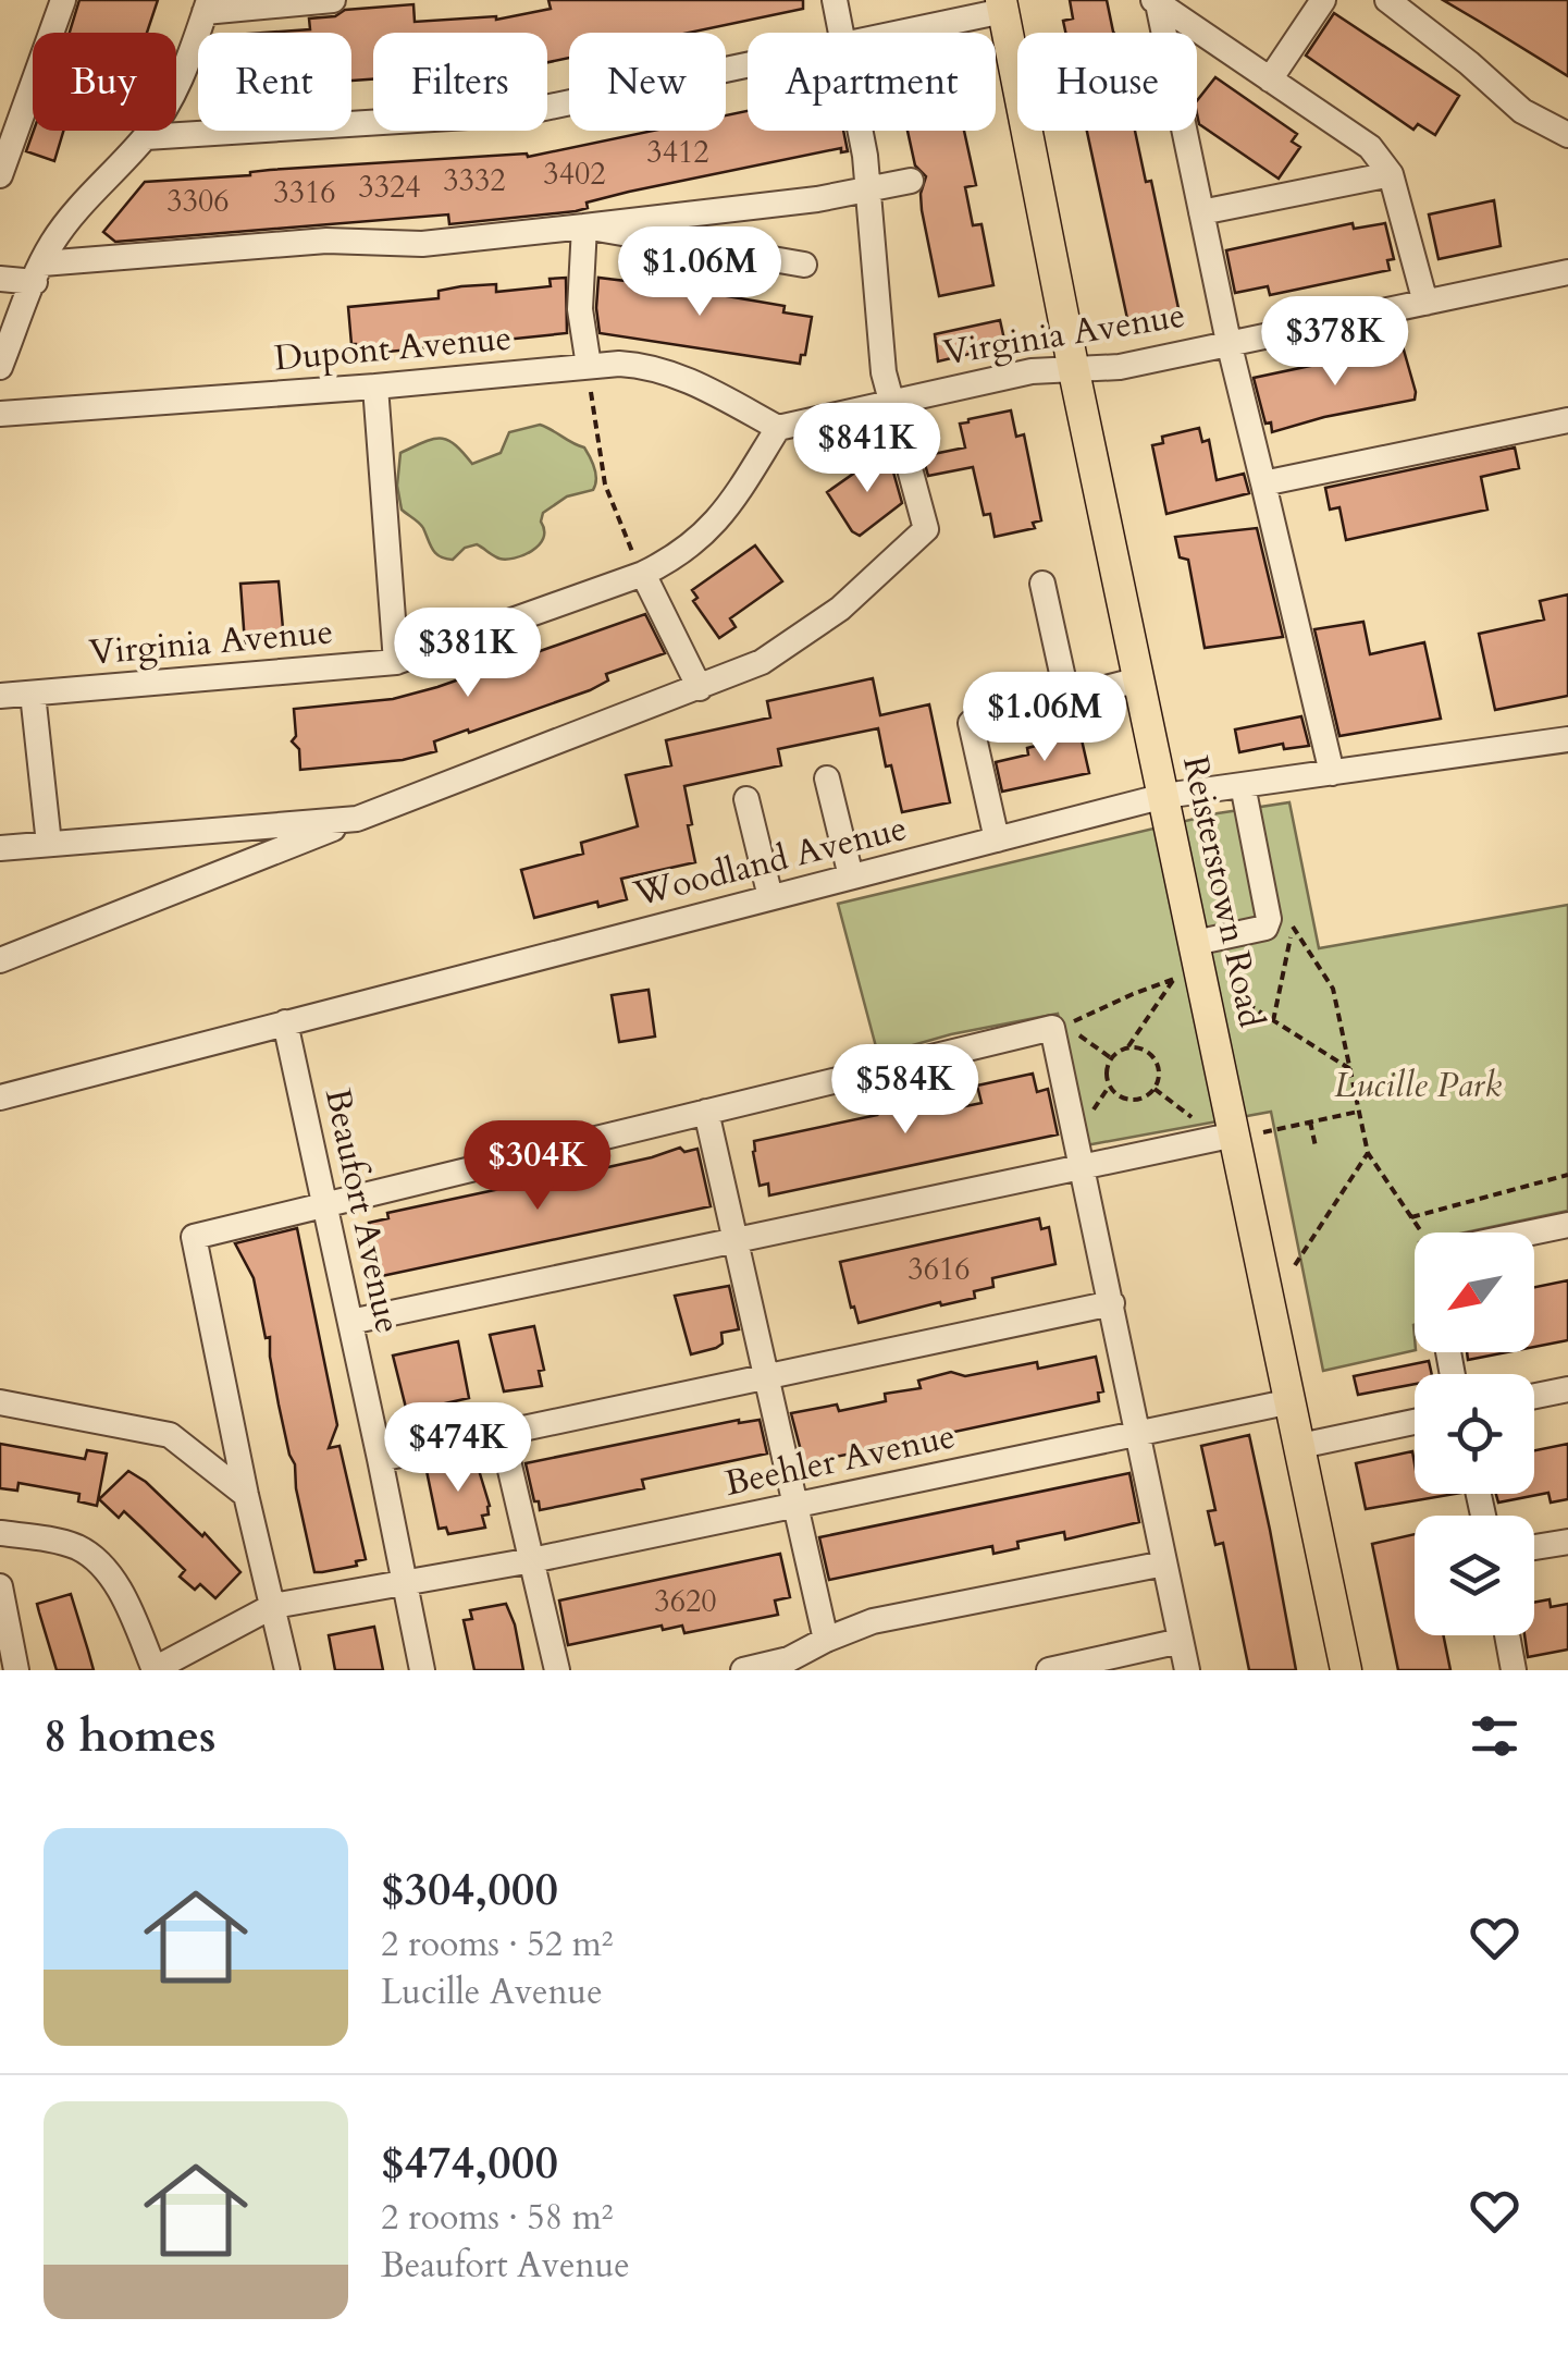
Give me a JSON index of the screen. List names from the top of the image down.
{
  "streets": {
    "main road": ["Reisterstown Road"],
    "street": [
      "Virginia Avenue",
      "Dupont Avenue",
      "Woodland Avenue",
      "Beaufort Avenue",
      "Beehler Avenue"
    ]
  },
  "crossings": [
    ["Virginia Avenue", "Dupont Avenue"],
    ["Virginia Avenue", "Reisterstown Road"],
    ["Woodland Avenue", "Reisterstown Road"],
    ["Woodland Avenue", "Beaufort Avenue"],
    ["Reisterstown Road", "Beehler Avenue"],
    ["Beaufort Avenue", "Beehler Avenue"]
  ],
  "parks": ["Lucille Park"],
  "house_numbers": [
    "3412",
    "3402",
    "3332",
    "3324",
    "3316",
    "3306",
    "3616",
    "3620"
  ],
  "north": "bottom left",
  "page": {
    "chip": [
      "Buy",
      "Rent",
      "Filters",
      "New",
      "Apartment",
      "House"
    ],
    "price": [
      "$1.06M",
      "$378K",
      "$841K",
      "$381K",
      "$1.06M",
      "$584K",
      "$304K",
      "$474K"
    ],
    "heading": "8 homes",
    "list": [
      {
        "name": "$304,000",
        "note": "2 rooms · 52 m² · Lucille Avenue"
      },
      {
        "name": "$474,000",
        "note": "2 rooms · 58 m² · Beaufort Avenue"
      }
    ]
  }
}
